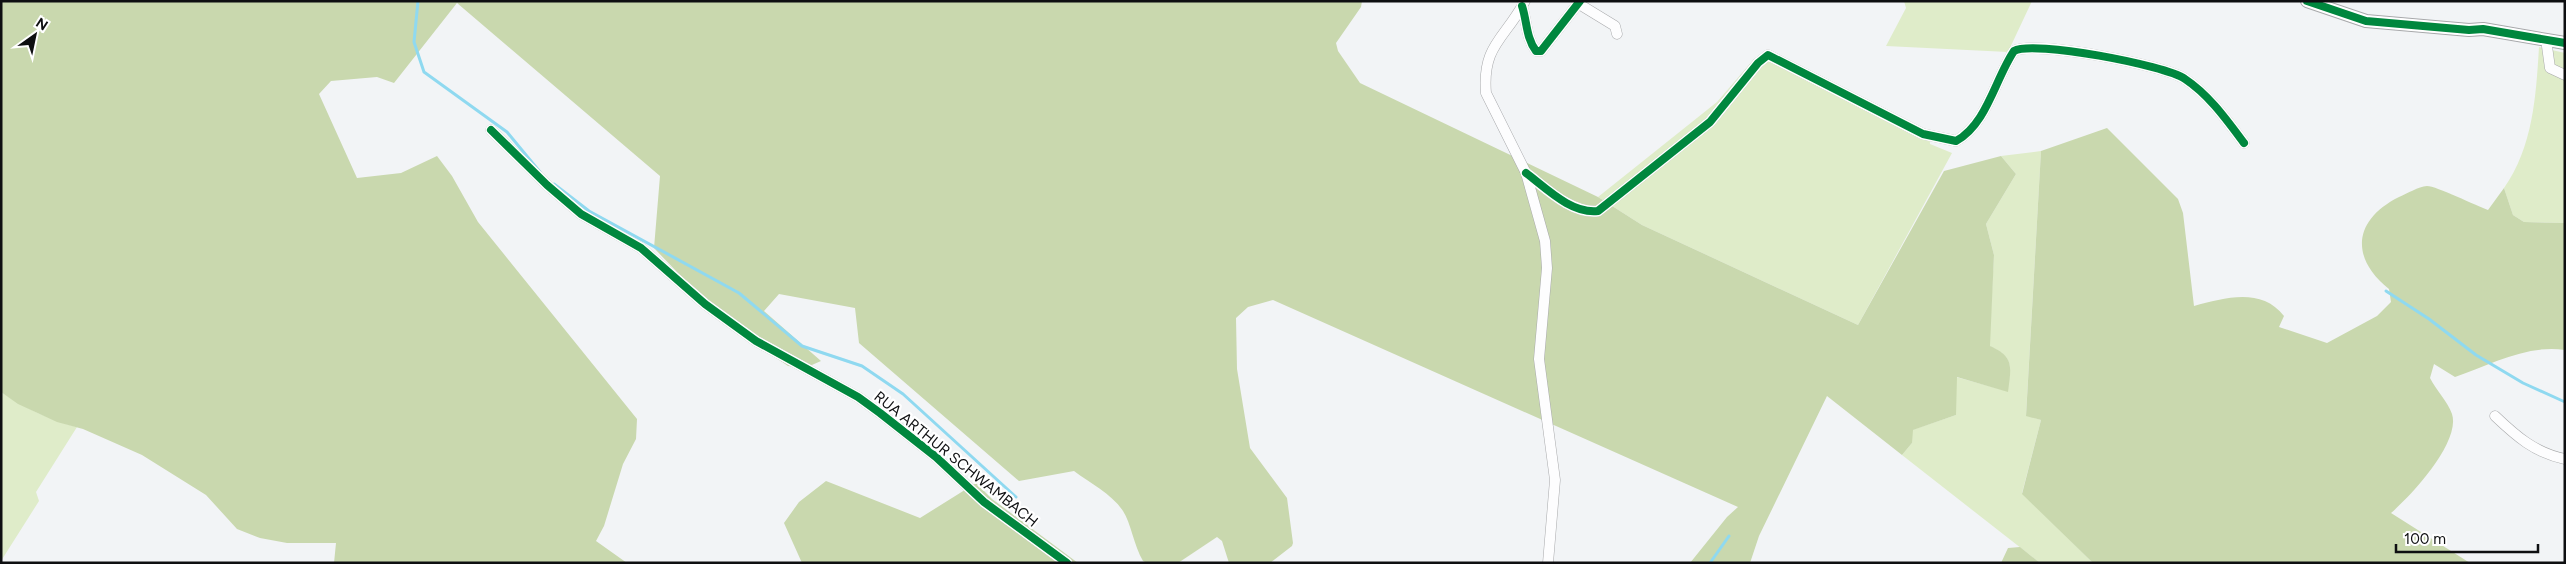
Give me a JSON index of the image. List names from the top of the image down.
{
  "streets": {
    "street": ["RUA ARTHUR SCHWAMBACH"]
  },
  "scale_bar": "100 m",
  "north": "top right"
}
